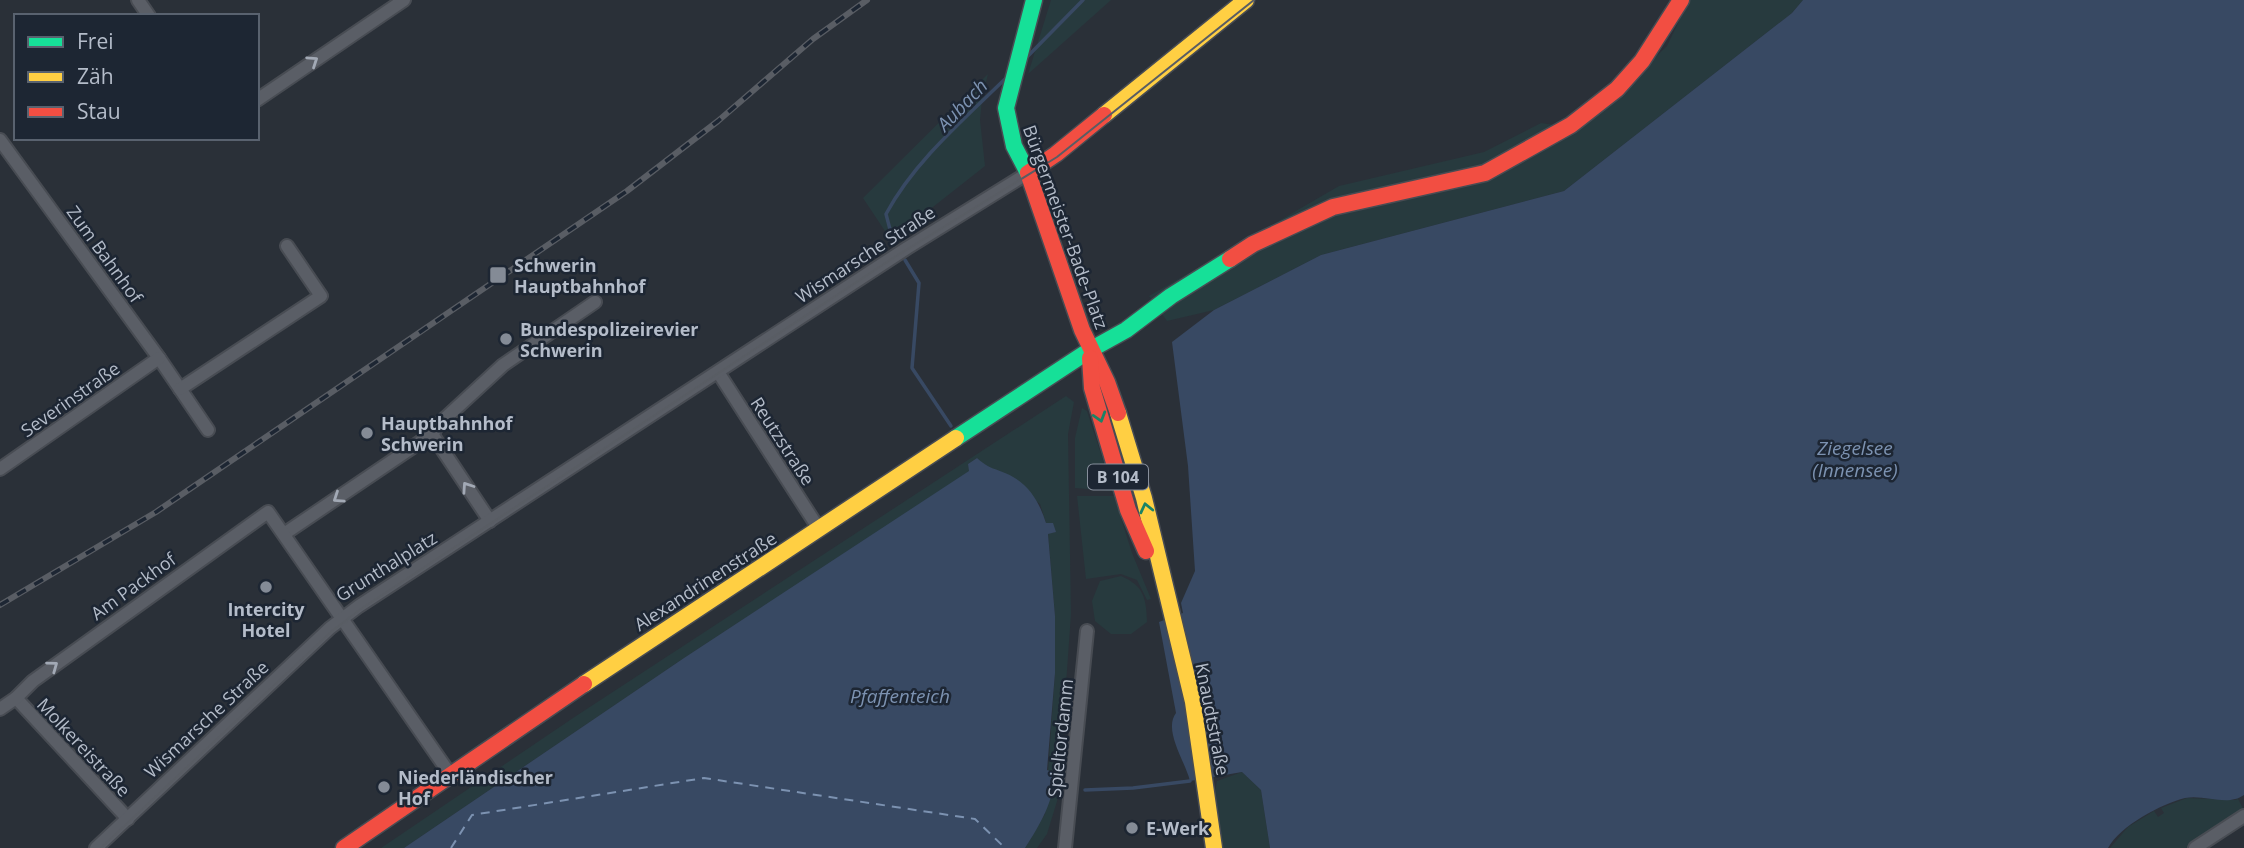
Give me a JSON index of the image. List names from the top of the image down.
{
  "streets": {
    "street": [
      "Bürgermeister-Bade-Platz",
      "Zum Bahnhof",
      "Wismarsche Straße",
      "Severinstraße",
      "Reutzstraße",
      "B 104",
      "Grunthalplatz",
      "Alexandrinenstraße",
      "Am Packhof",
      "Knaudtstraße",
      "Spieltordamm",
      "Molkereistraße"
    ]
  },
  "crossings": [
    ["Bürgermeister-Bade-Platz", "Wismarsche Straße"],
    ["Bürgermeister-Bade-Platz", "Alexandrinenstraße"],
    ["Bürgermeister-Bade-Platz", "Knaudtstraße"],
    ["Zum Bahnhof", "Severinstraße"],
    ["Wismarsche Straße", "Reutzstraße"],
    ["Wismarsche Straße", "Grunthalplatz"],
    ["Wismarsche Straße", "Molkereistraße"],
    ["Reutzstraße", "Alexandrinenstraße"],
    ["Grunthalplatz", "Am Packhof"],
    ["Alexandrinenstraße", "Knaudtstraße"],
    ["Am Packhof", "Molkereistraße"]
  ],
  "one_way": ["Am Packhof"],
  "water": ["Aubach", "Ziegelsee (Innensee)", "Pfaffenteich"],
  "places": {
    "transit": ["Schwerin Hauptbahnhof"],
    "other": [
      "Bundespolizeirevier Schwerin",
      "Hauptbahnhof Schwerin",
      "Intercity Hotel",
      "Niederländischer Hof",
      "E-Werk"
    ]
  },
  "legend": ["Frei", "Zäh", "Stau"]
}
